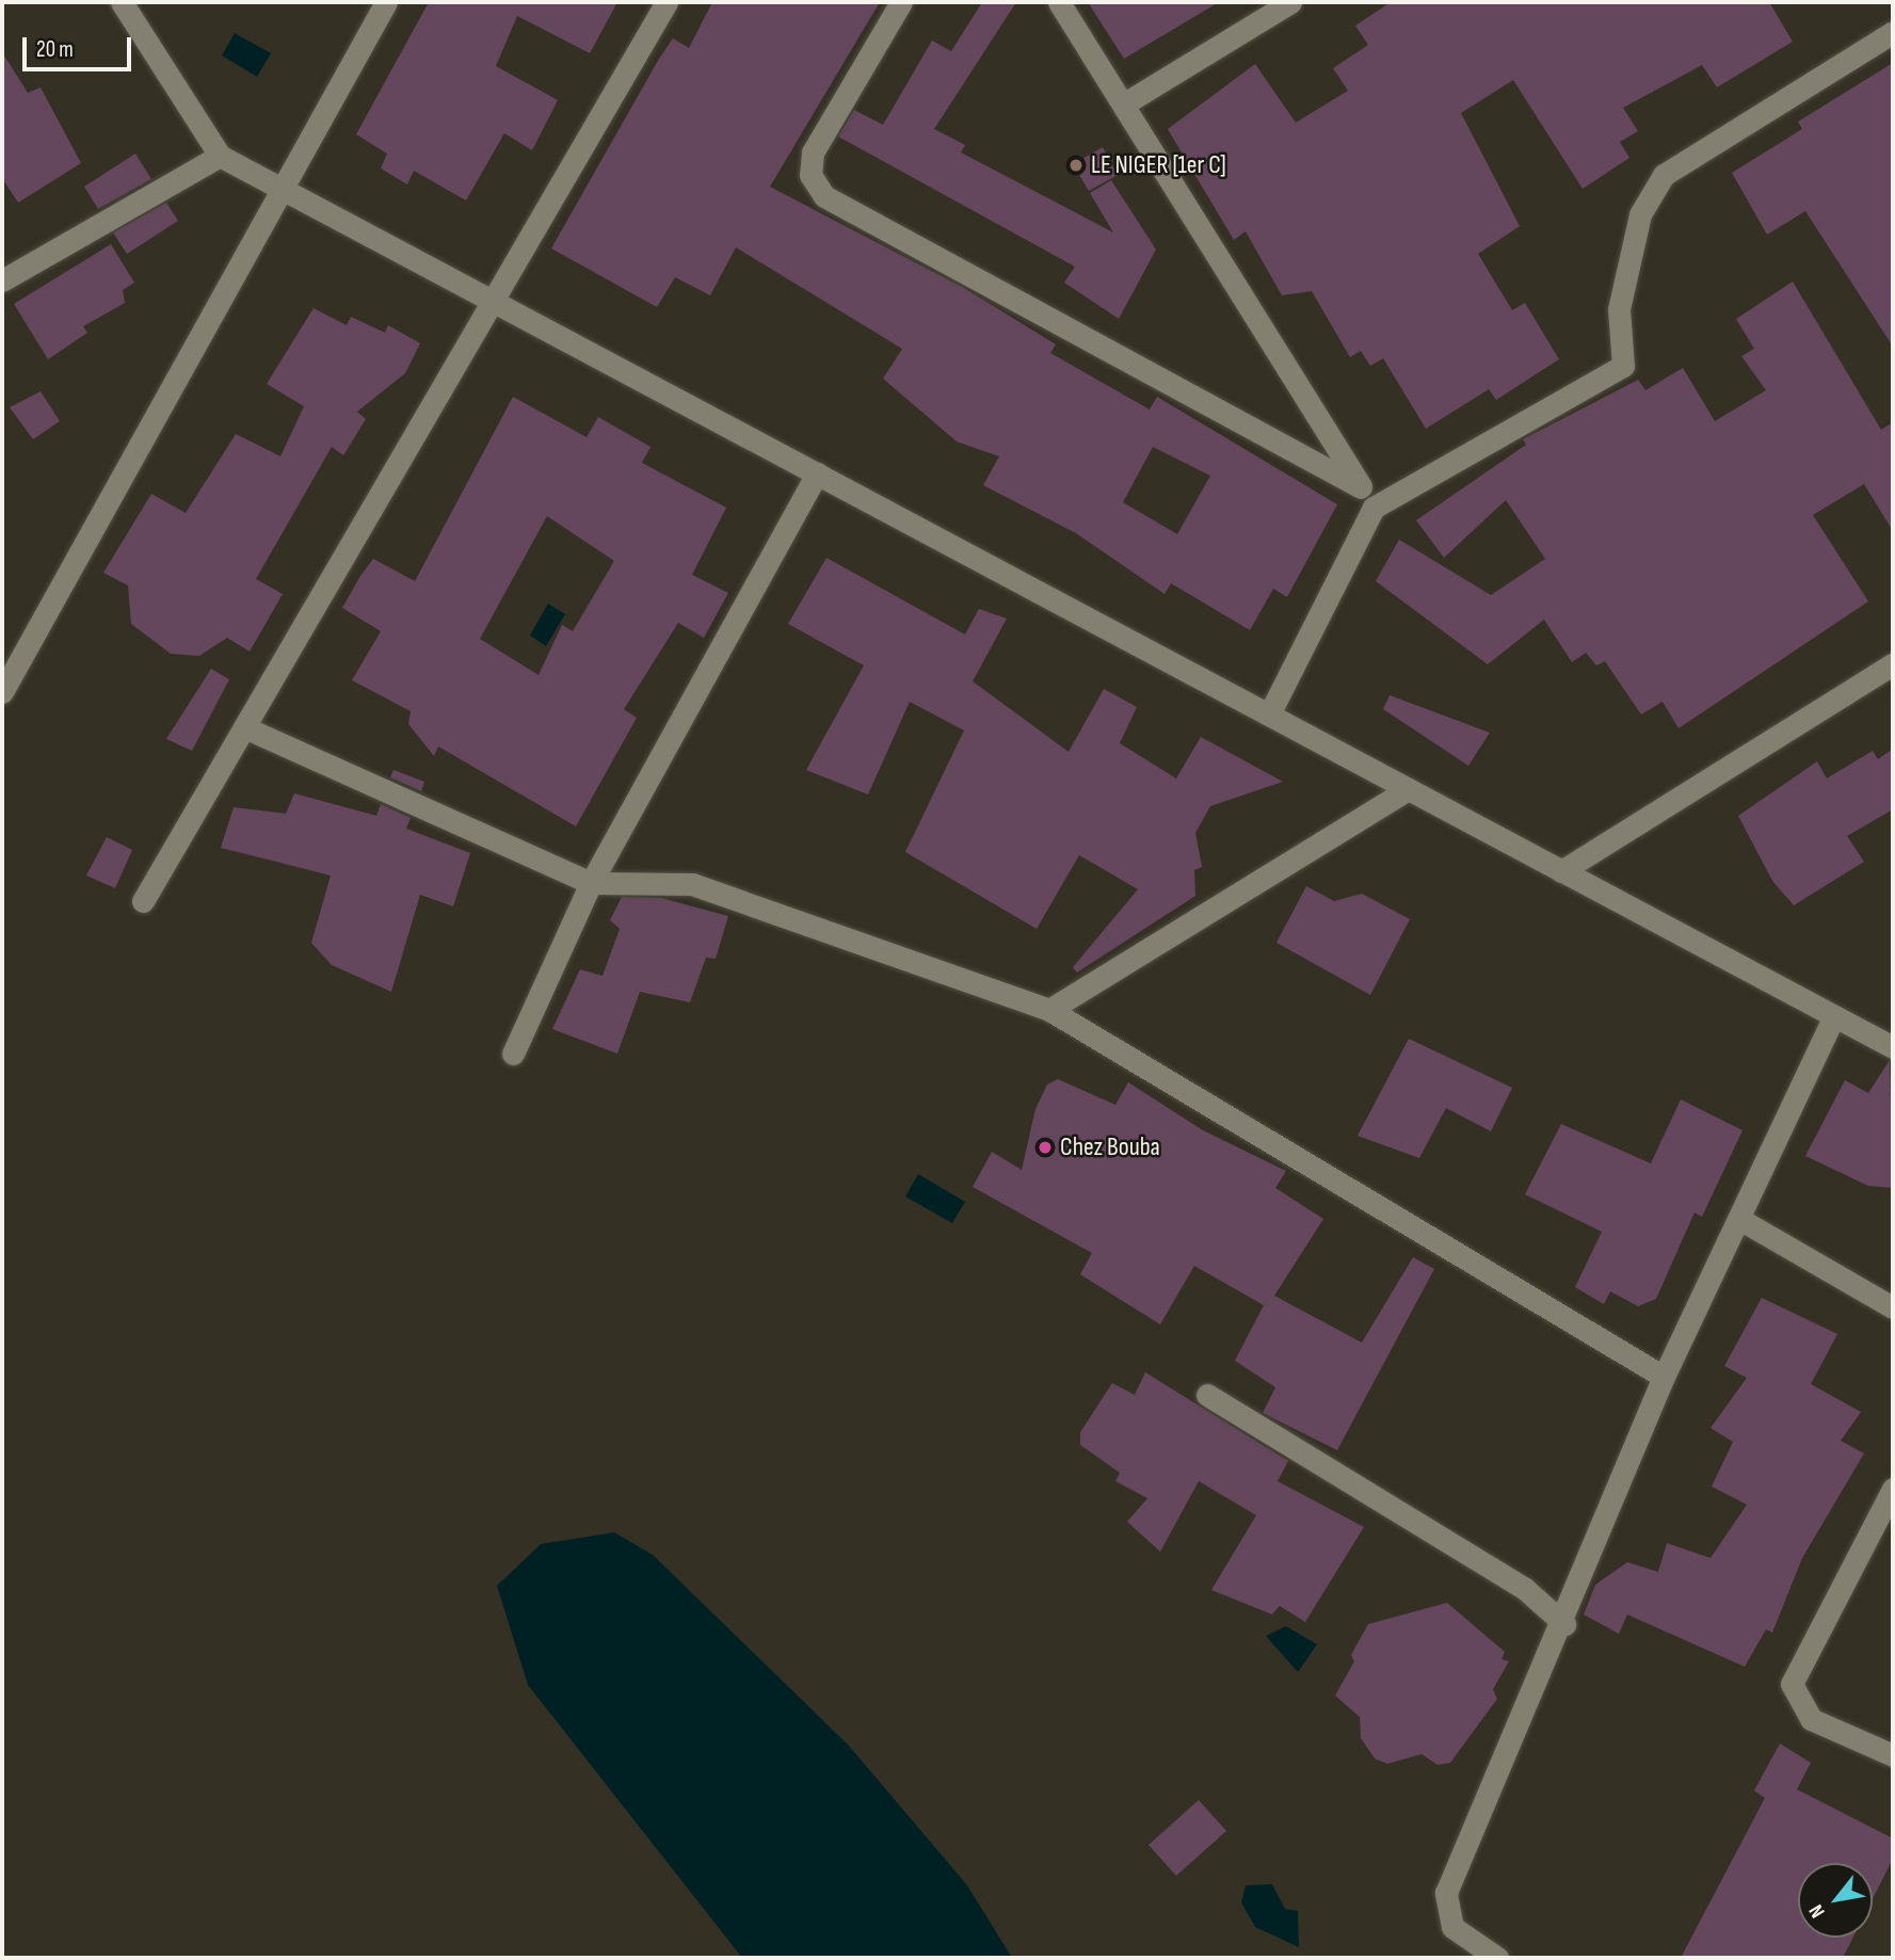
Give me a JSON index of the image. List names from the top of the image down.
{
  "places": ["LE NIGER [1er C]", "Chez Bouba"],
  "scale_bar": "20 m",
  "north": "bottom left"
}
